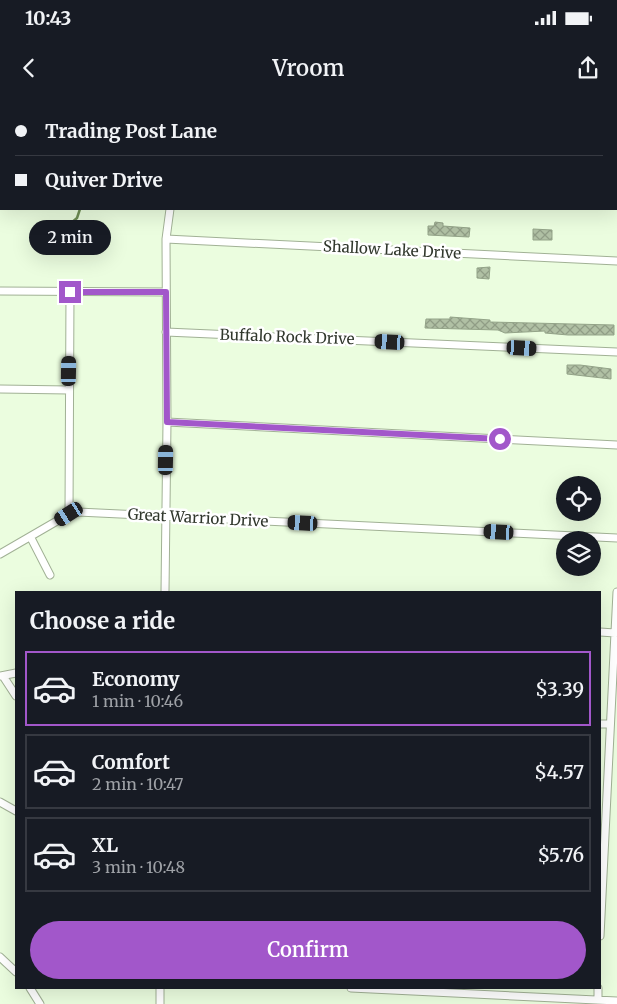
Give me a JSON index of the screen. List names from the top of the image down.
{
  "streets": {
    "street": ["Shallow Lake Drive", "Buffalo Rock Drive", "Great Warrior Drive"]
  },
  "page": {
    "status": "10:43",
    "header": "Vroom",
    "banner": ["Trading Post Lane", "Quiver Drive"],
    "bubble": "2 min",
    "heading": "Choose a ride",
    "list": [
      {
        "name": "Economy",
        "note": "1 min · 10:46",
        "value": "$3.39"
      },
      {
        "name": "Comfort",
        "note": "2 min · 10:47",
        "value": "$4.57"
      },
      {
        "name": "XL",
        "note": "3 min · 10:48",
        "value": "$5.76"
      }
    ],
    "buttons": "Confirm"
  }
}
